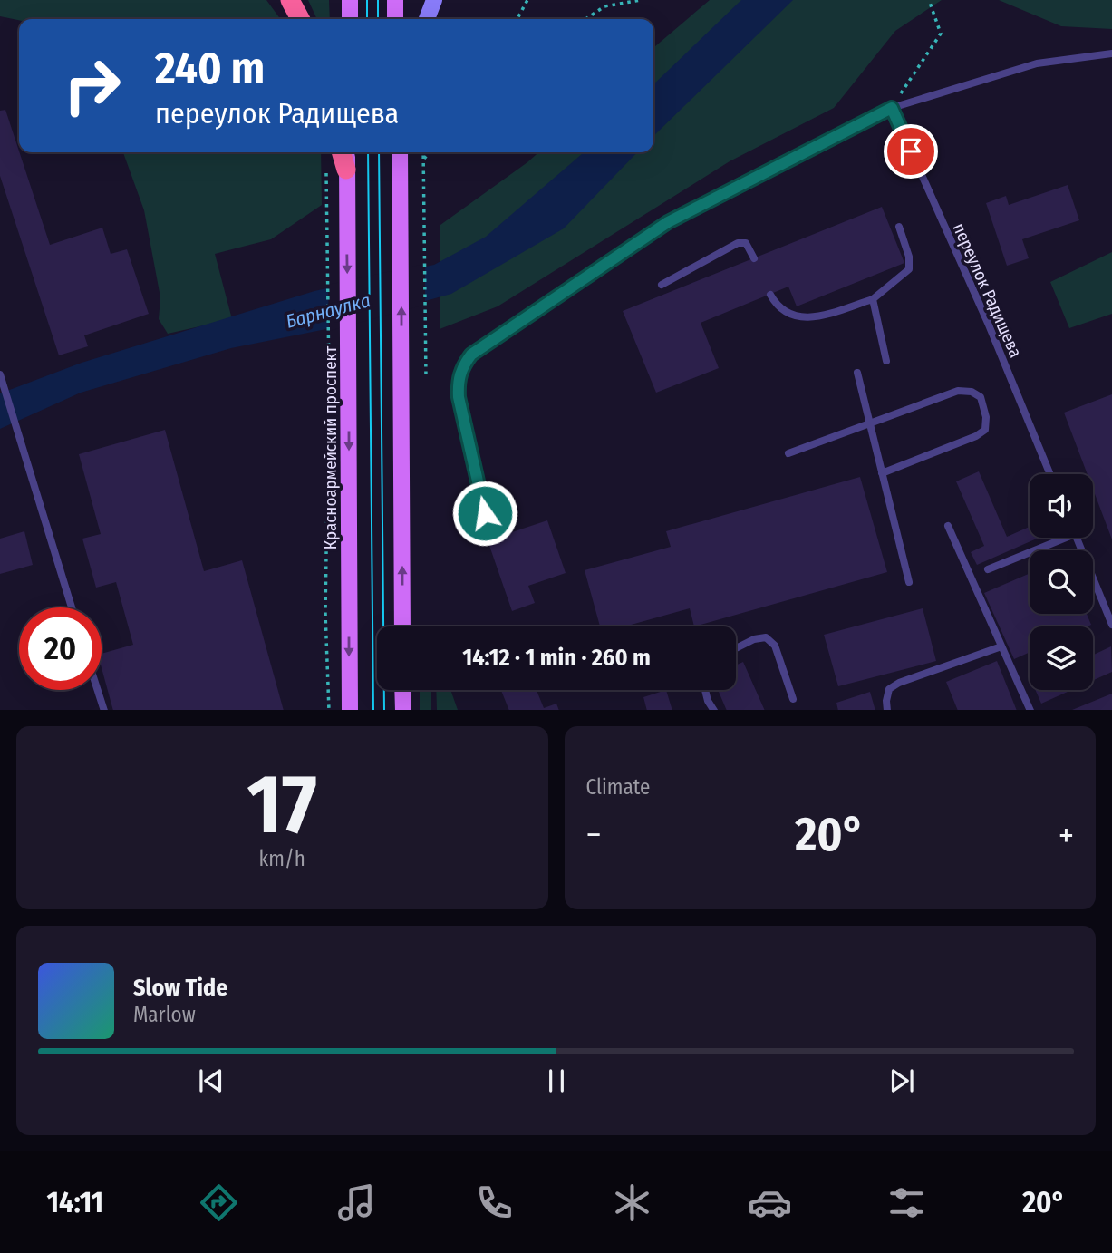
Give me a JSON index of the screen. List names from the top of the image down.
{
  "streets": {
    "main road": ["Красноармейский проспект"],
    "lane": ["переулок Радищева"]
  },
  "water": ["Барнаулка"],
  "page": {
    "turn": ["240 m", "переулок Радищева"],
    "limit": "20",
    "trip": "14:12 · 1 min · 260 m",
    "tile": [
      ["17", "km/h"],
      "Climate"
    ],
    "heat": ["−", "20°", "+"],
    "song": ["Slow Tide", "Marlow"],
    "tabs": ["14:11", "20°"]
  }
}
